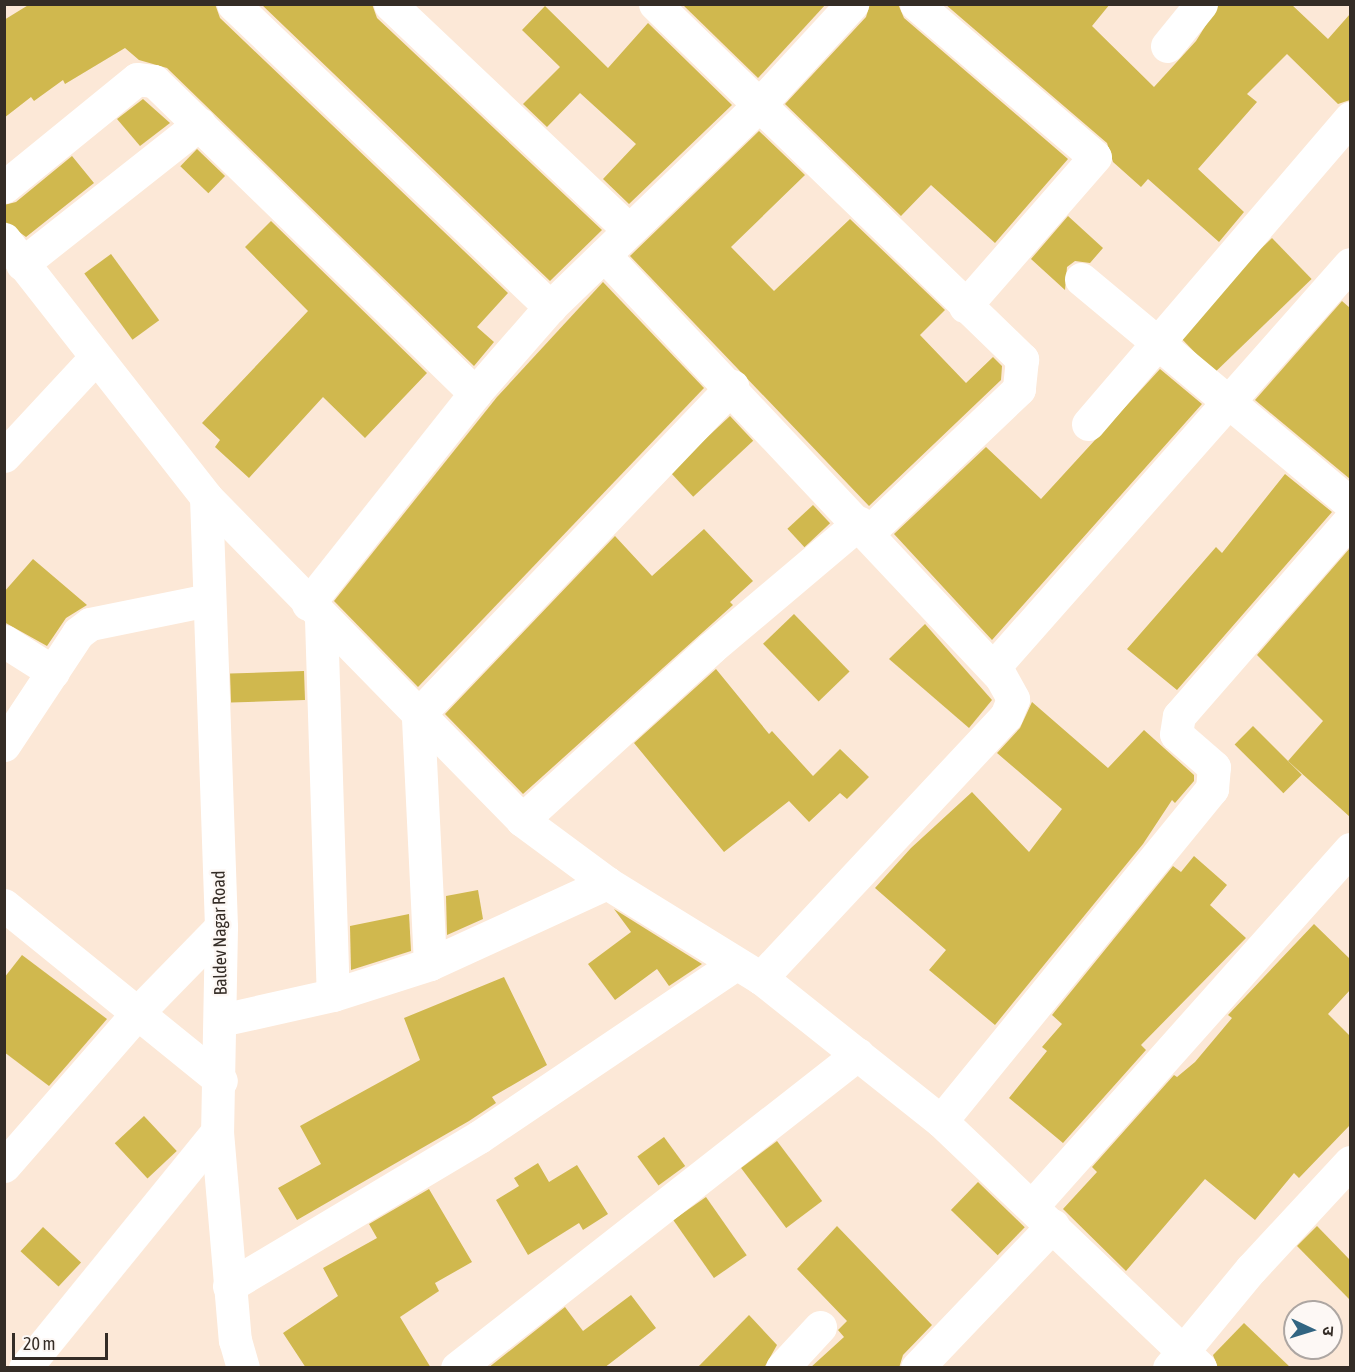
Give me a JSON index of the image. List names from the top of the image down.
{
  "streets": {
    "street": ["Baldev Nagar Road"]
  },
  "scale_bar": "20 m",
  "north": "right"
}
